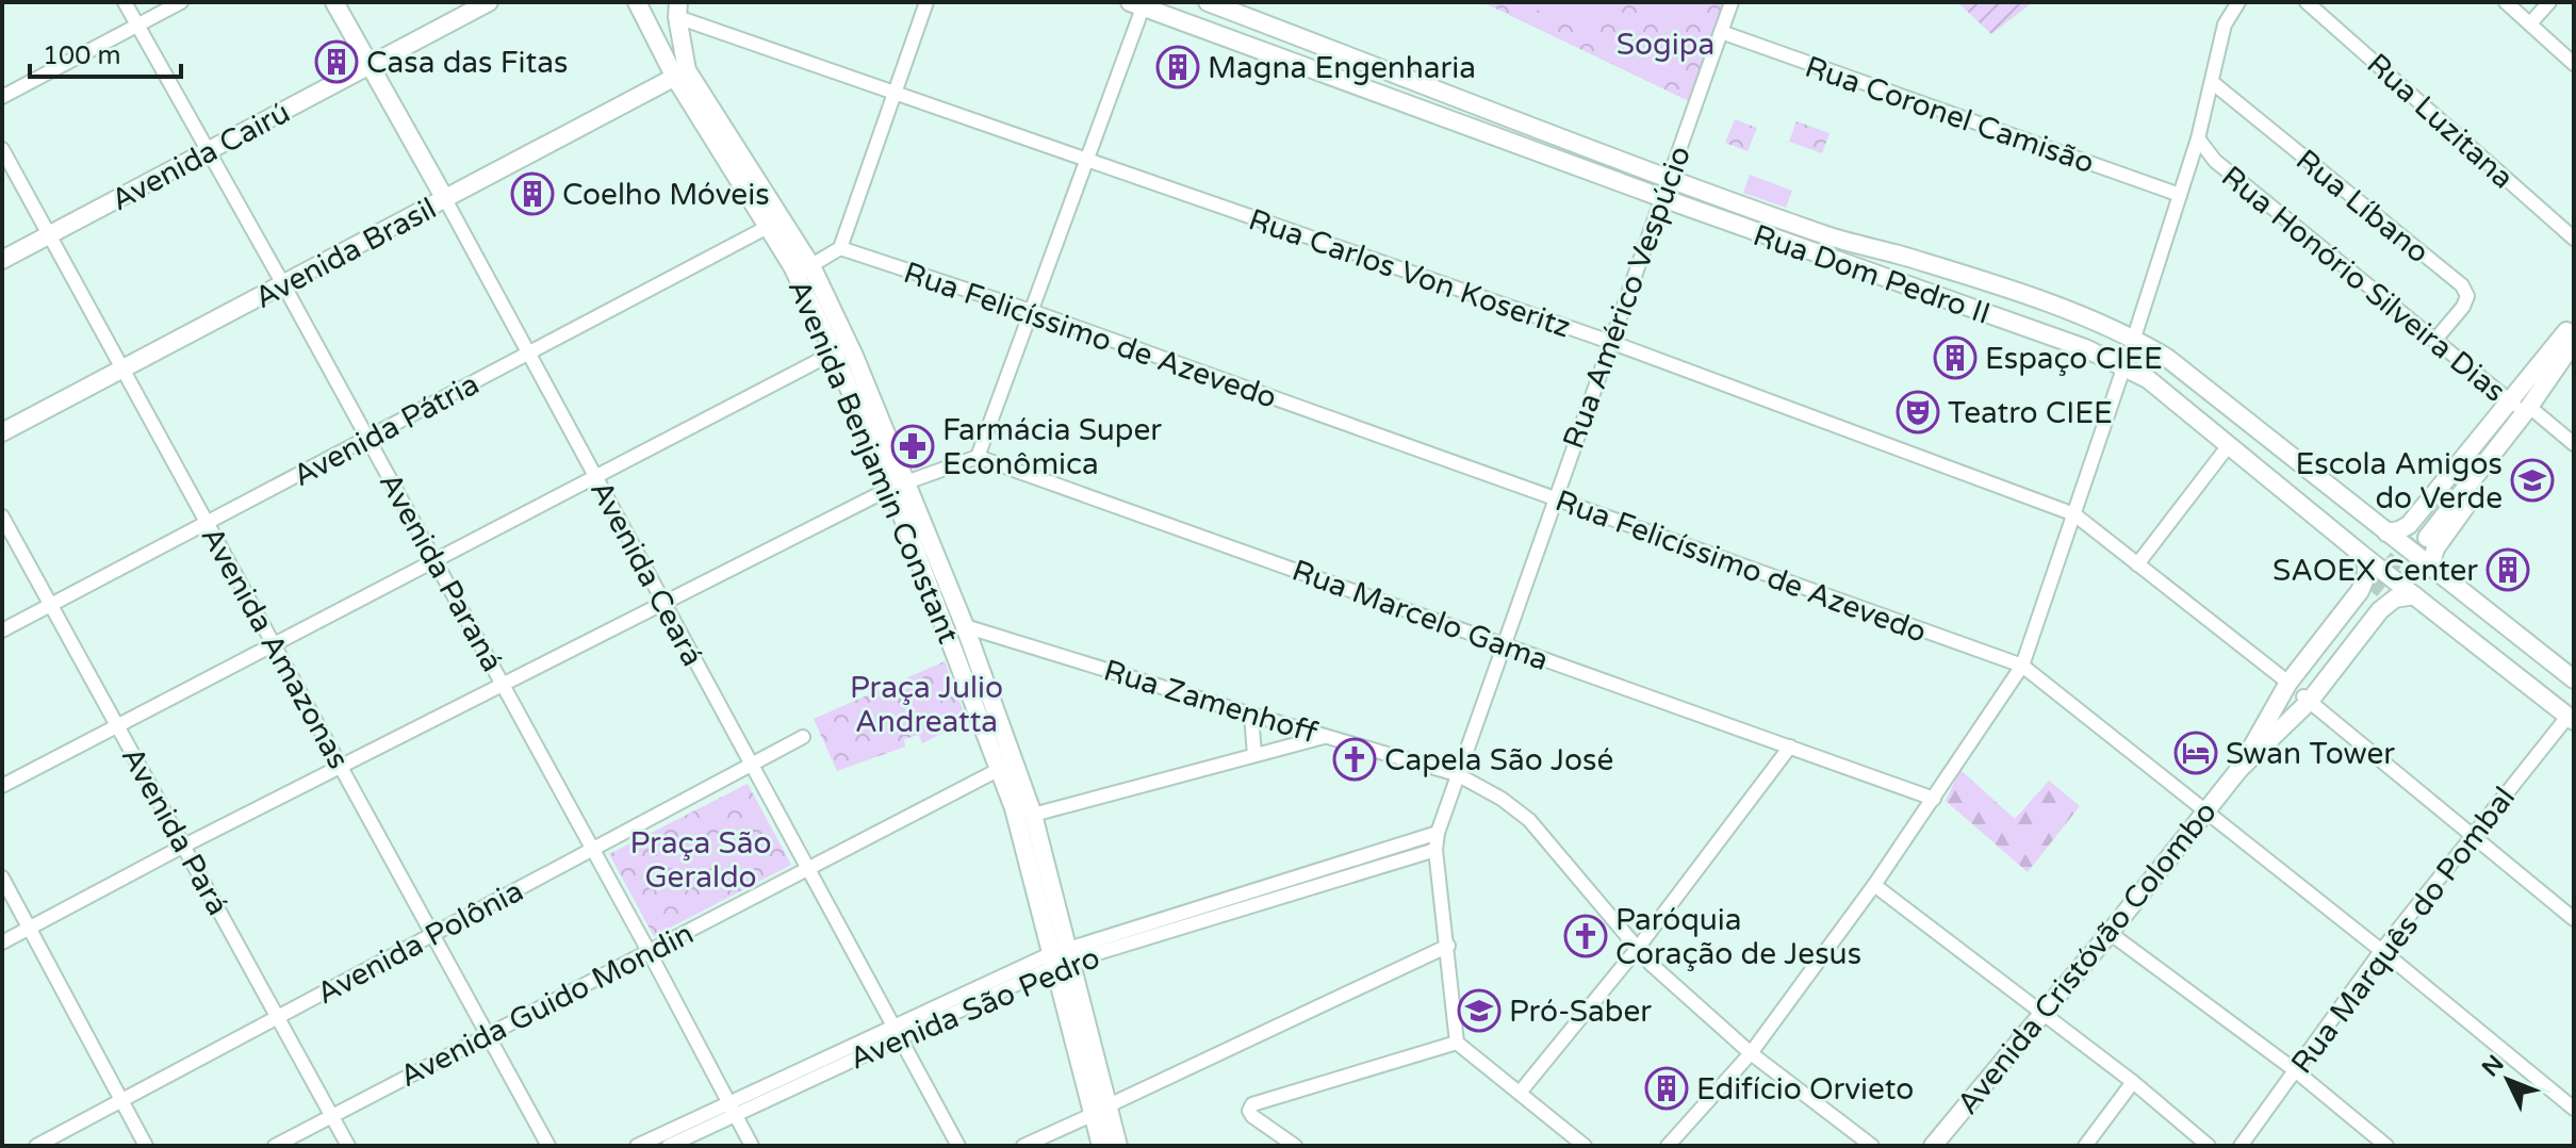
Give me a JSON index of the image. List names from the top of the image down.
{
  "streets": {
    "main road": [
      "Avenida Cairú",
      "Avenida Brasil",
      "Rua Dom Pedro II",
      "Avenida Benjamin Constant",
      "Avenida Ceará",
      "Avenida Cristóvão Colombo"
    ],
    "street": [
      "Rua Coronel Camisão",
      "Rua Luzitana",
      "Rua Líbano",
      "Rua Carlos Von Koseritz",
      "Rua Honório Silveira Dias",
      "Rua Américo Vespúcio",
      "Rua Felicíssimo de Azevedo",
      "Avenida Pátria",
      "Avenida Paraná",
      "Rua Marcelo Gama",
      "Avenida Amazonas",
      "Rua Zamenhoff",
      "Avenida Pará",
      "Rua Marquês do Pombal",
      "Avenida Polônia",
      "Avenida Guido Mondin",
      "Avenida São Pedro"
    ]
  },
  "crossings": [
    ["Rua Coronel Camisão", "Rua Américo Vespúcio"],
    ["Avenida Cairú", "Avenida Paraná"],
    ["Avenida Cairú", "Avenida Ceará"],
    ["Avenida Cairú", "Avenida Amazonas"],
    ["Rua Líbano", "Rua Honório Silveira Dias"],
    ["Avenida Brasil", "Avenida Benjamin Constant"],
    ["Avenida Brasil", "Avenida Paraná"],
    ["Avenida Brasil", "Avenida Ceará"],
    ["Avenida Brasil", "Avenida Amazonas"],
    ["Rua Carlos Von Koseritz", "Rua Américo Vespúcio"],
    ["Rua Carlos Von Koseritz", "Avenida Benjamin Constant"],
    ["Rua Carlos Von Koseritz", "Avenida Cristóvão Colombo"],
    ["Rua Dom Pedro II", "Rua Américo Vespúcio"],
    ["Rua Dom Pedro II", "Rua Marquês do Pombal"],
    ["Rua Dom Pedro II", "Avenida Cristóvão Colombo"],
    ["Rua Américo Vespúcio", "Rua Felicíssimo de Azevedo"],
    ["Rua Américo Vespúcio", "Rua Marcelo Gama"],
    ["Rua Américo Vespúcio", "Rua Zamenhoff"],
    ["Rua Américo Vespúcio", "Avenida São Pedro"],
    ["Rua Felicíssimo de Azevedo", "Rua Marquês do Pombal"],
    ["Rua Felicíssimo de Azevedo", "Avenida Cristóvão Colombo"],
    ["Avenida Pátria", "Avenida Benjamin Constant"],
    ["Avenida Pátria", "Avenida Paraná"],
    ["Avenida Pátria", "Avenida Ceará"],
    ["Avenida Pátria", "Avenida Amazonas"],
    ["Avenida Pátria", "Avenida Pará"],
    ["Avenida Benjamin Constant", "Rua Zamenhoff"],
    ["Avenida Benjamin Constant", "Avenida Guido Mondin"],
    ["Avenida Benjamin Constant", "Avenida São Pedro"],
    ["Avenida Paraná", "Avenida Polônia"],
    ["Avenida Paraná", "Avenida Guido Mondin"],
    ["Avenida Paraná", "Avenida São Pedro"],
    ["Avenida Ceará", "Avenida Polônia"],
    ["Avenida Ceará", "Avenida Guido Mondin"],
    ["Avenida Ceará", "Avenida São Pedro"],
    ["Avenida Amazonas", "Avenida Polônia"],
    ["Avenida Amazonas", "Avenida Guido Mondin"],
    ["Avenida Pará", "Avenida Polônia"],
    ["Avenida Pará", "Avenida Guido Mondin"]
  ],
  "parks": ["Sogipa", "Praça Julio Andreatta", "Praça São Geraldo"],
  "places": {
    "building": [
      "Casa das Fitas",
      "Magna Engenharia",
      "Coelho Móveis",
      "Espaço CIEE",
      "SAOEX Center",
      "Edifício Orvieto"
    ],
    "theatre": ["Teatro CIEE"],
    "pharmacy": ["Farmácia Super Econômica"],
    "school or university": ["Escola Amigos do Verde", "Pró-Saber"],
    "hotel": ["Swan Tower"],
    "church": ["Capela São José", "Paróquia Coração de Jesus"]
  },
  "scale_bar": "100 m",
  "north": "top left"
}
